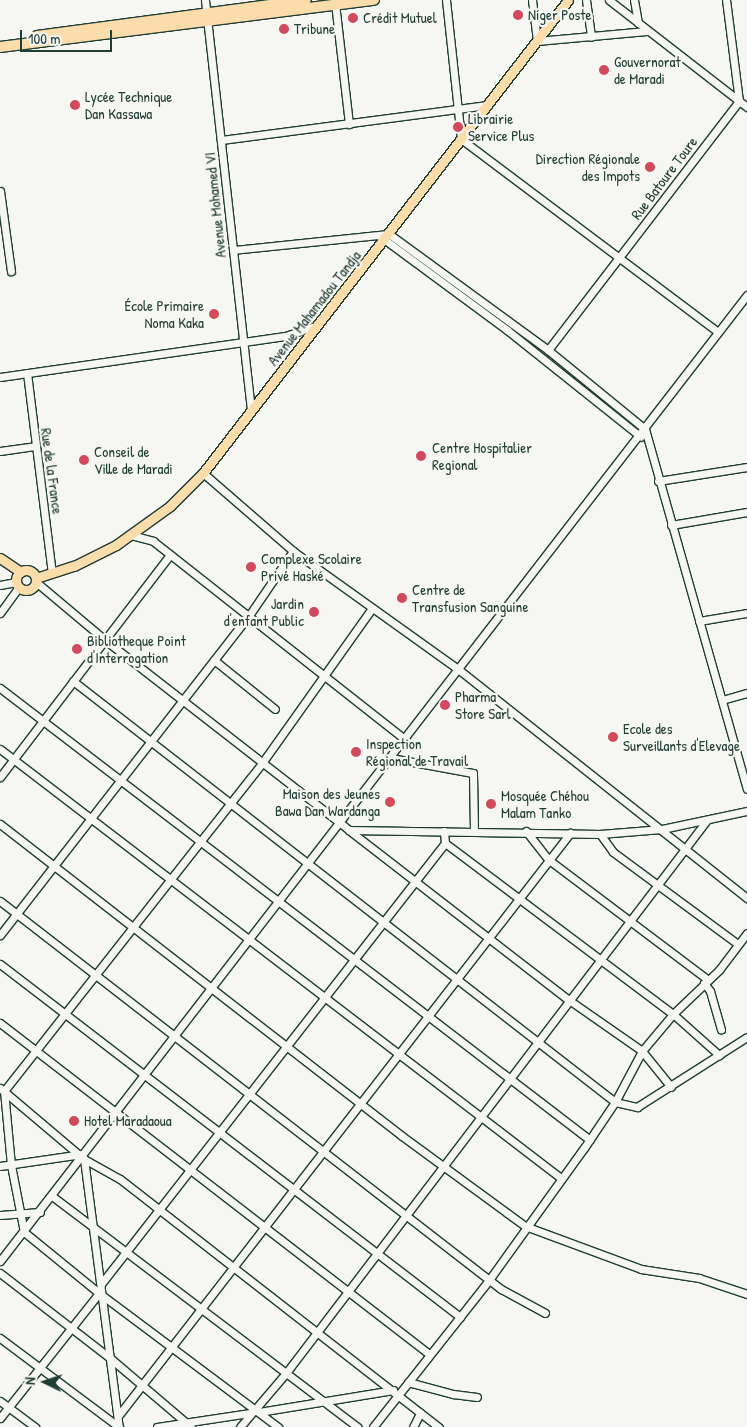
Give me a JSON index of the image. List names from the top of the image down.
{
  "streets": {
    "main road": ["Avenue Mahamadou Tandja"],
    "street": ["Rue Batoure Toure", "Avenue Mohamed VI", "Rue de la France"]
  },
  "crossings": [
    ["Avenue Mohamed VI", "Avenue Mahamadou Tandja"],
    ["Avenue Mahamadou Tandja", "Rue de la France"]
  ],
  "places": [
    "Niger Poste",
    "Crédit Mutuel",
    "Tribune",
    "Gouvernorat de Maradi",
    "Lycée Technique Dan Kassawa",
    "Librairie Service Plus",
    "Direction Régionale des Impots",
    "École Primaire Noma Kaka",
    "Centre Hospitalier Regional",
    "Conseil de Ville de Maradi",
    "Complexe Scolaire Privé Haské",
    "Centre de Transfusion Sanguine",
    "Jardin d'enfant Public",
    "Bibliotheque Point d'Interrogation",
    "Pharma Store Sarl",
    "Ecole des Surveillants d'Elevage",
    "Inspection Régional de Travail",
    "Maison des Jeunes Bawa Dan Wardanga",
    "Mosquée Chéhou Malam Tanko",
    "Hotel Maradaoua"
  ],
  "scale_bar": "100 m",
  "north": "left"
}
